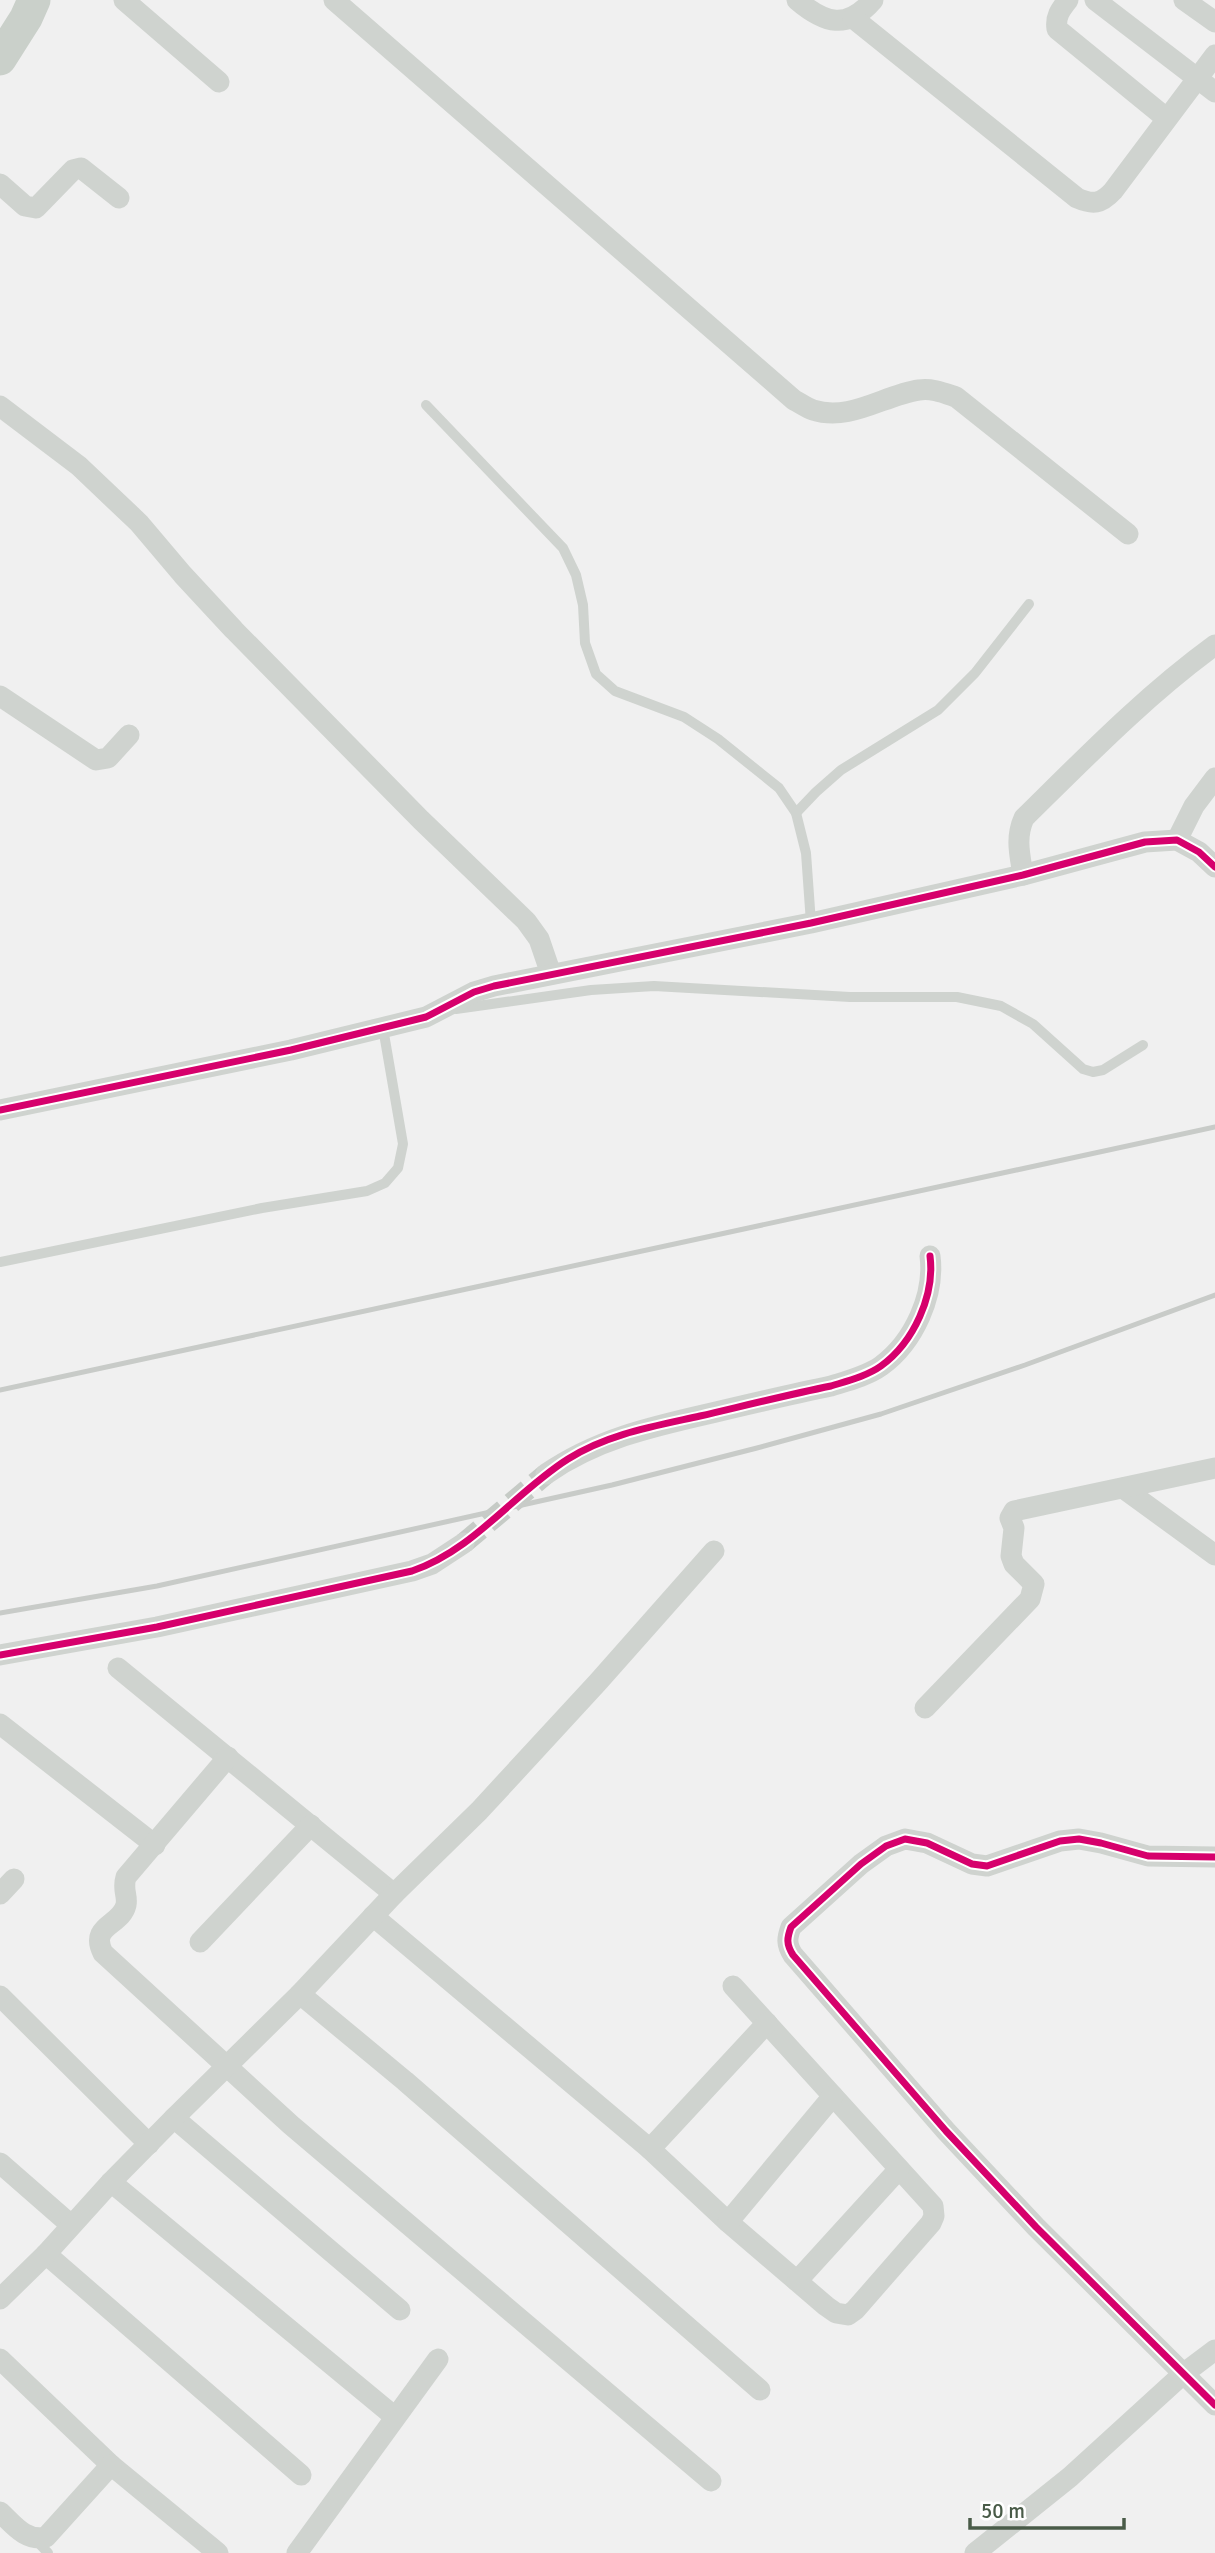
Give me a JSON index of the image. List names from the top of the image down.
{
  "scale_bar": "50 m"
}
